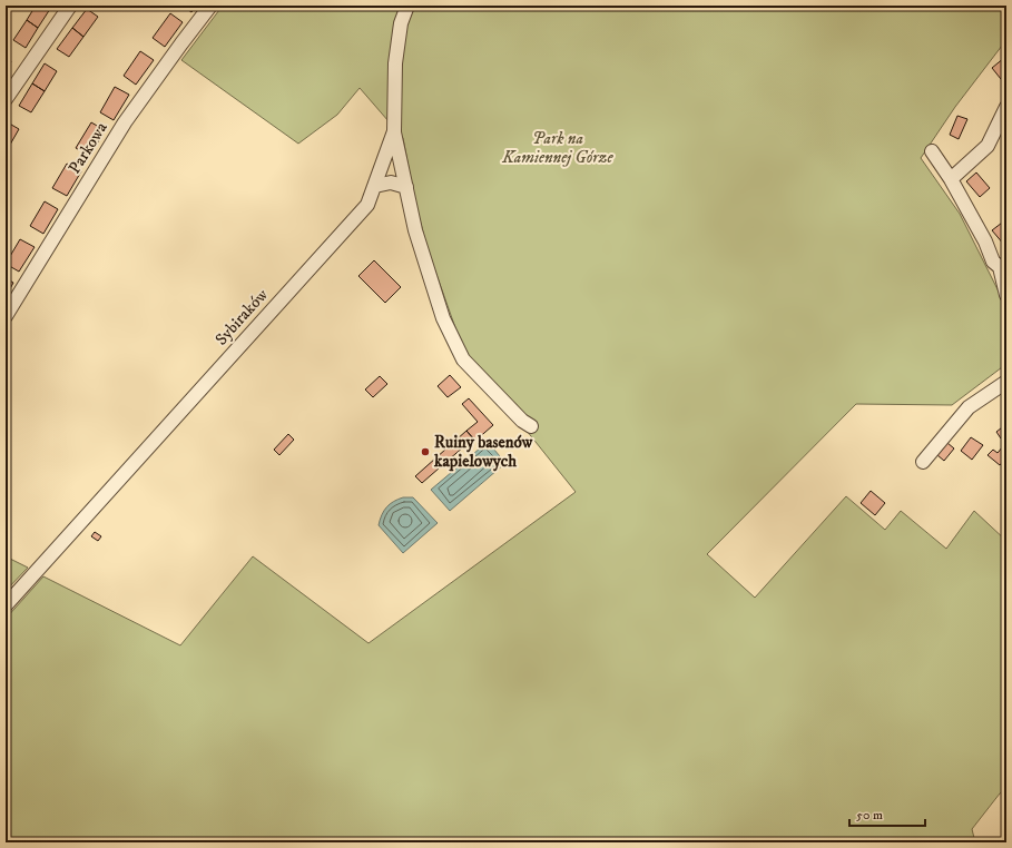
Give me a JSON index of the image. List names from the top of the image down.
{
  "streets": {
    "street": ["Parkowa", "Sybiraków"]
  },
  "parks": ["Park na Kamiennej Górze"],
  "places": ["Ruiny basenów kapielowych"],
  "scale_bar": "50 m"
}
